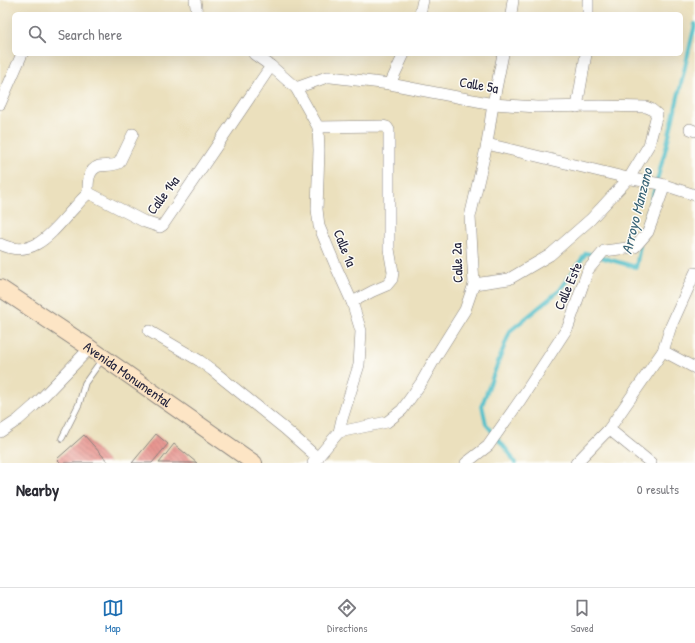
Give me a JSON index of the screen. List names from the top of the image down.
{
  "streets": {
    "main road": ["Avenida Monumental"],
    "street": [
      "Calle 5a",
      "Calle 14a",
      "Calle 1a",
      "Calle 2a",
      "Calle Este"
    ]
  },
  "crossings": [
    ["Calle 5a", "Calle 1a"],
    ["Calle 5a", "Calle 2a"],
    ["Calle 14a", "Calle 1a"],
    ["Calle 1a", "Calle 2a"]
  ],
  "water": ["Arroyo Manzano"],
  "page": {
    "search": "Search here",
    "heading": ["Nearby", "0 results"],
    "nav": ["Map", "Directions", "Saved"]
  }
}
